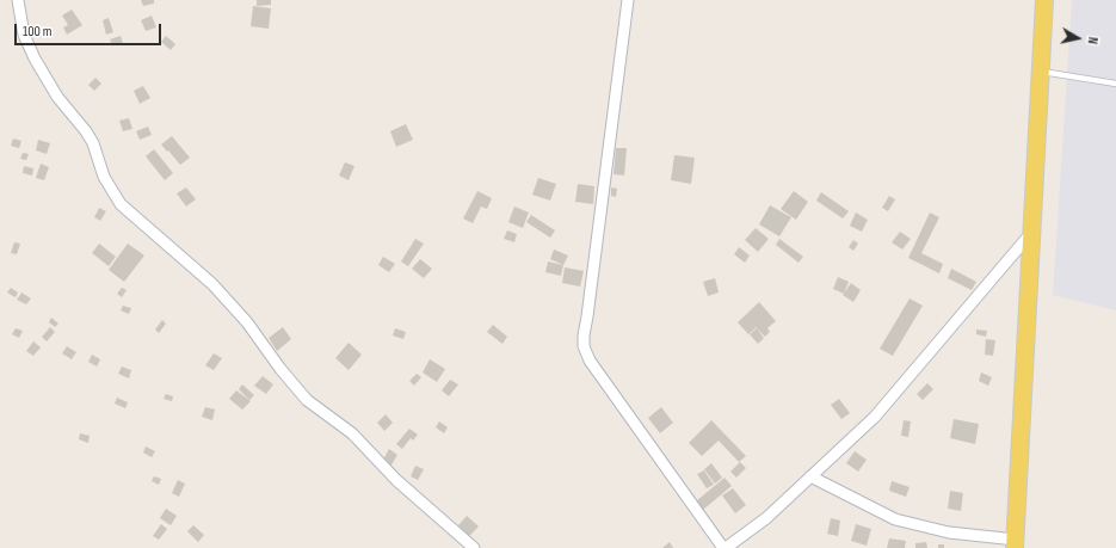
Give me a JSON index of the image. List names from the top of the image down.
{
  "scale_bar": "100 m",
  "north": "right"
}
